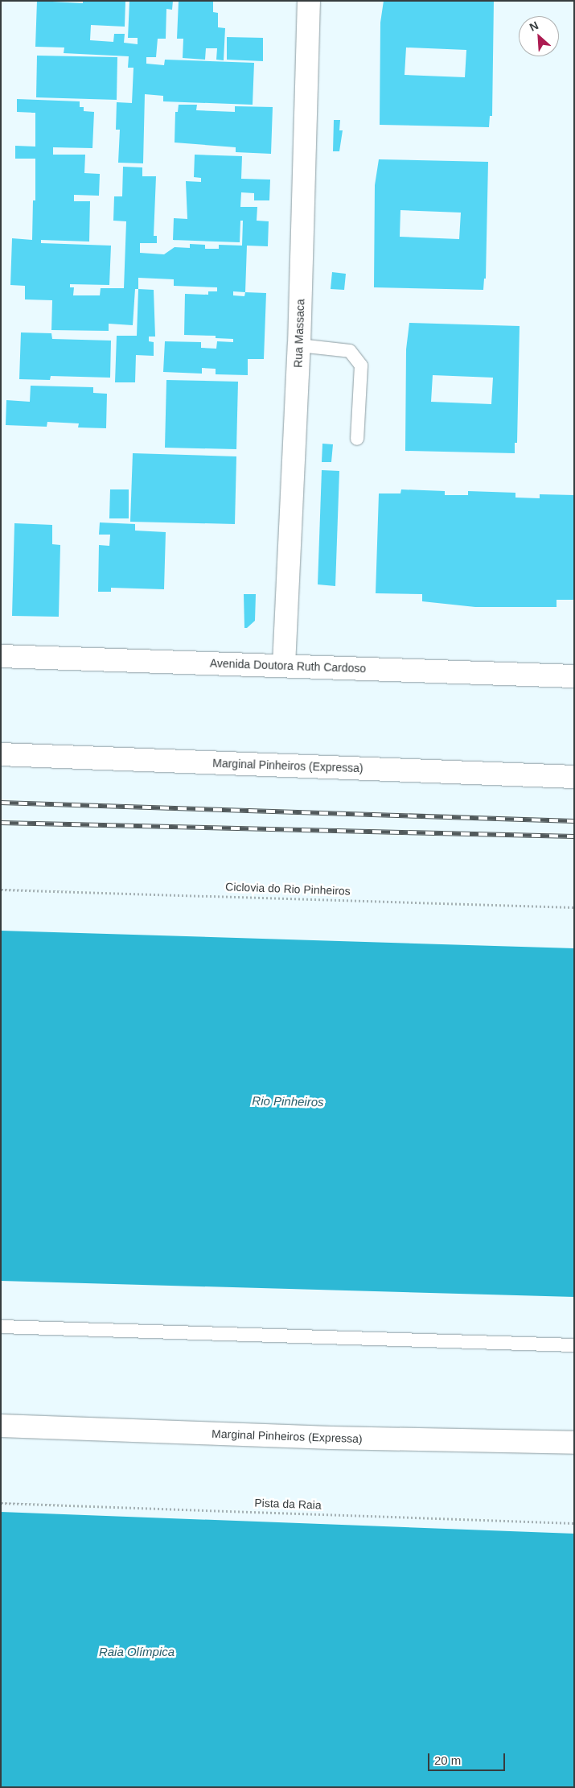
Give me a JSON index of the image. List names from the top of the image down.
{
  "streets": {
    "main road": ["Rua Massaca", "Avenida Doutora Ruth Cardoso", "Marginal Pinheiros (Expressa)"],
    "path": ["Ciclovia do Rio Pinheiros", "Pista da Raia"]
  },
  "crossings": [
    ["Rua Massaca", "Avenida Doutora Ruth Cardoso"]
  ],
  "water": ["Rio Pinheiros", "Raia Olímpica"],
  "scale_bar": "20 m",
  "north": "top left"
}
